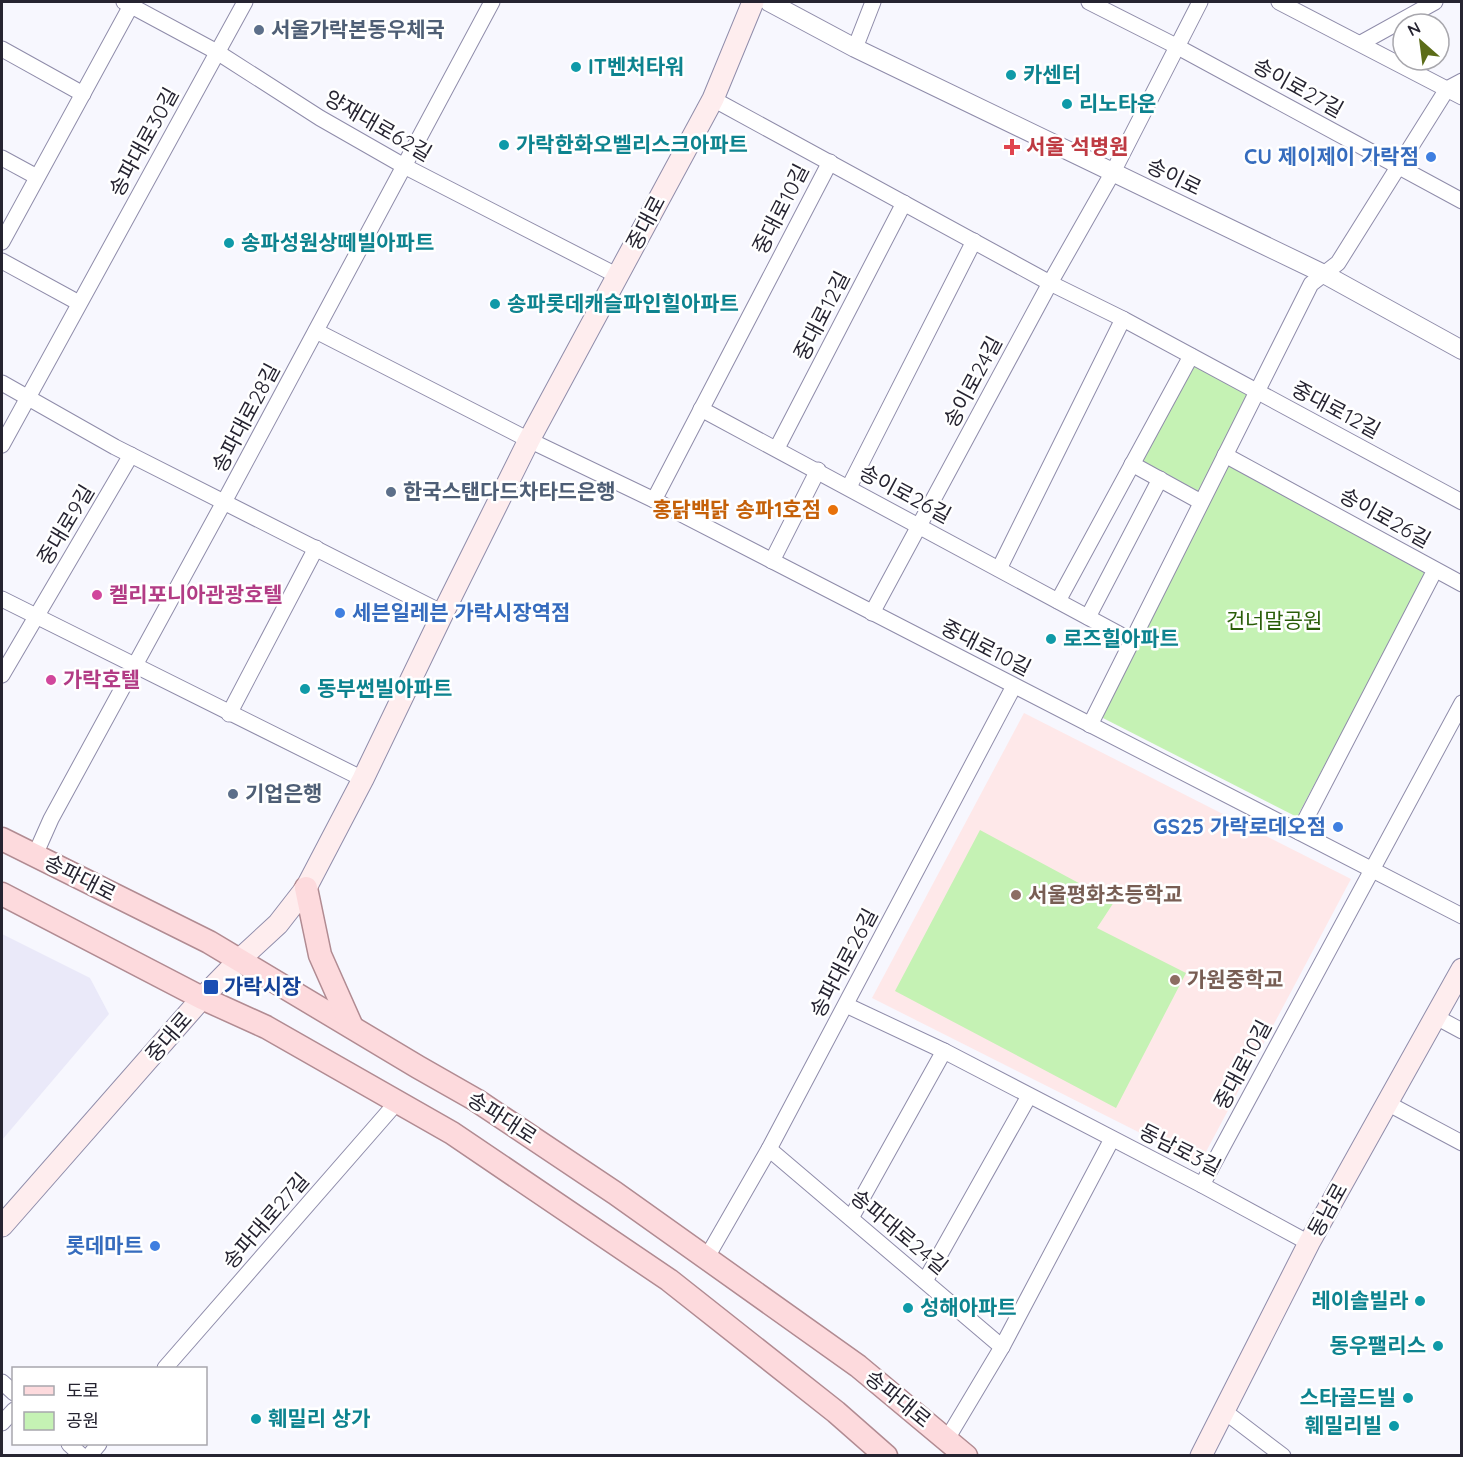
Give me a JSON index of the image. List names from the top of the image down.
{
  "streets": {
    "main road": ["중대로", "송파대로", "동남로"],
    "street": [
      "송이로27길",
      "양재대로62길",
      "송파대로30길",
      "송이로",
      "중대로10길",
      "중대로12길",
      "송이로24길",
      "송파대로28길",
      "송이로26길",
      "중대로9길",
      "송파대로26길",
      "동남로3길",
      "송파대로27길",
      "송파대로24길"
    ]
  },
  "crossings": [
    ["송이로27길", "송이로24길"],
    ["양재대로62길", "송파대로30길"],
    ["양재대로62길", "중대로"],
    ["양재대로62길", "송파대로28길"],
    ["송이로", "송이로24길"],
    ["중대로10길", "중대로"],
    ["중대로10길", "중대로12길"],
    ["중대로10길", "송이로24길"],
    ["중대로10길", "송이로26길"],
    ["중대로10길", "송파대로26길"],
    ["중대로10길", "동남로3길"],
    ["중대로", "중대로12길"],
    ["중대로", "송파대로"],
    ["중대로12길", "송이로24길"],
    ["중대로12길", "송이로26길"],
    ["송이로24길", "송이로26길"],
    ["송파대로28길", "송파대로"],
    ["송파대로", "송파대로26길"],
    ["송파대로", "송파대로27길"],
    ["송파대로26길", "동남로3길"],
    ["송파대로26길", "송파대로24길"],
    ["동남로3길", "동남로"]
  ],
  "parks": ["건너말공원"],
  "places": {
    "other": [
      "서울가락본동우체국",
      "IT벤처타워",
      "카센터",
      "리노타운",
      "가락한화오벨리스크아파트",
      "CU 제이제이 가락점",
      "송파성원상떼빌아파트",
      "송파롯데캐슬파인힐아파트",
      "한국스탠다드차타드은행",
      "홍닭백닭 송파1호점",
      "켈리포니아관광호텔",
      "세븐일레븐 가락시장역점",
      "로즈힐아파트",
      "가락호텔",
      "동부썬빌아파트",
      "기업은행",
      "GS25 가락로데오점",
      "서울평화초등학교",
      "가원중학교",
      "롯데마트",
      "레이솔빌라",
      "성해아파트",
      "동우팰리스",
      "스타골드빌",
      "훼밀리 상가",
      "훼밀리빌"
    ],
    "health": ["서울 석병원"],
    "transit": ["가락시장"]
  },
  "legend": ["도로", "공원"],
  "north": "top left"
}
